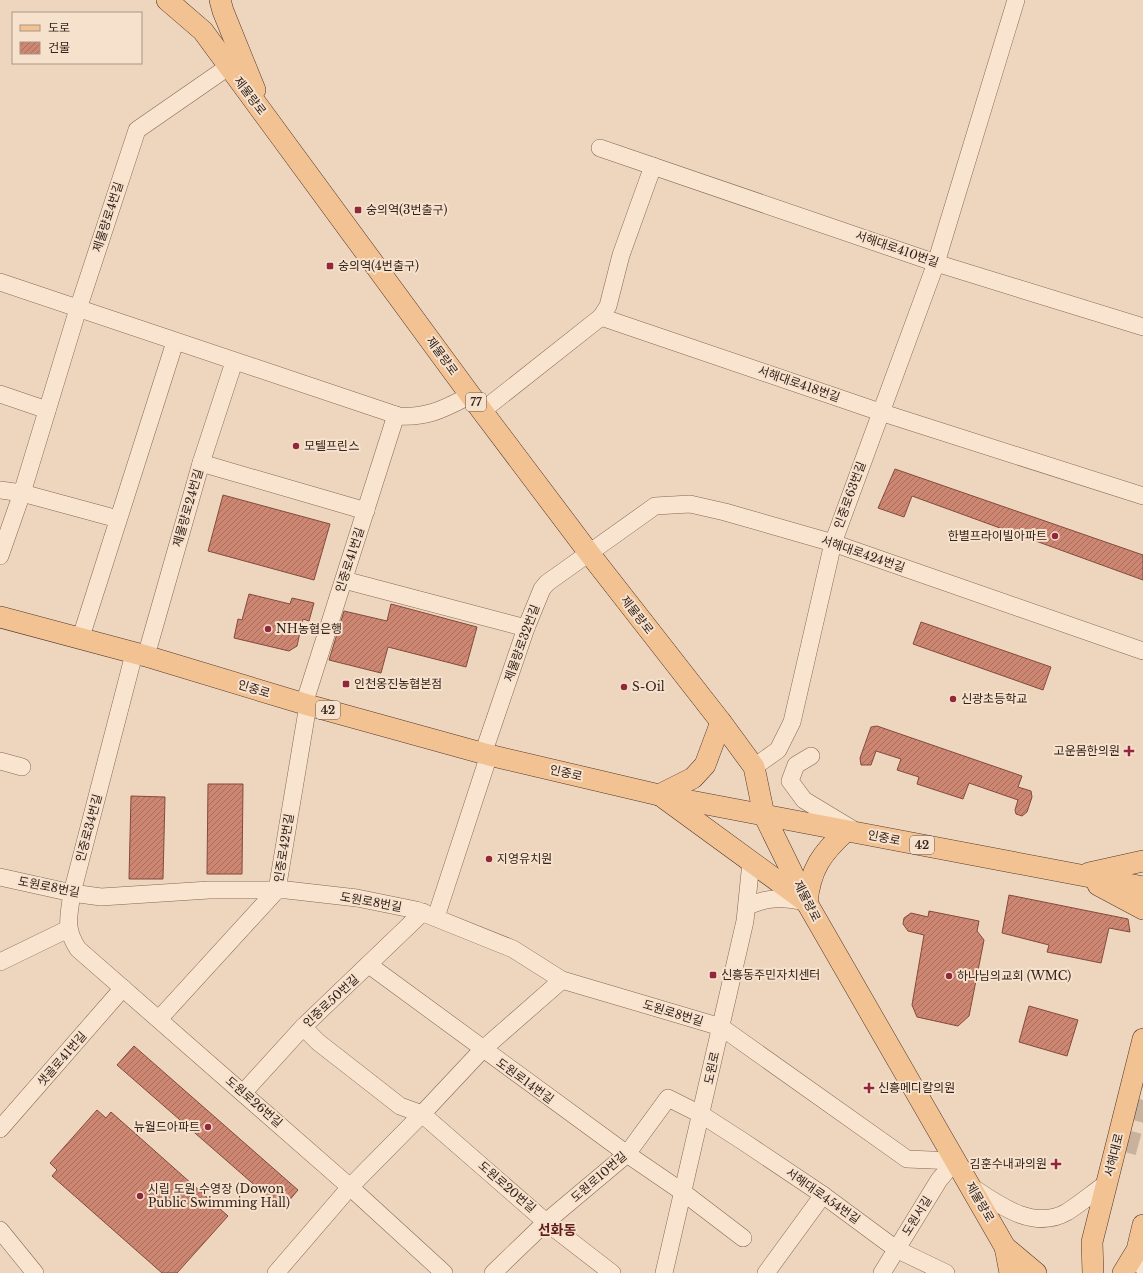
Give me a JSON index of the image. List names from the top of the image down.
{
  "streets": {
    "main road": [
      "제물량로",
      "77",
      "인중로",
      "42",
      "서해대로"
    ],
    "street": [
      "제물량로4번길",
      "서해대로410번길",
      "서해대로418번길",
      "인중로63번길",
      "제물량로24번길",
      "서해대로424번길",
      "인중로41번길",
      "제물량로32번길",
      "인중로34번길",
      "인중로42번길",
      "도원로8번길",
      "인중로50번길",
      "샛골로41번길",
      "도원로",
      "도원로14번길",
      "도원로26번길",
      "도원로10번길",
      "도원로20번길",
      "서해대로454번길",
      "도원서길"
    ]
  },
  "crossings": [
    ["제물량로", "제물량로4번길"],
    ["제물량로", "인중로63번길"],
    ["제물량로", "서해대로424번길"],
    ["제물량로", "제물량로32번길"],
    ["제물량로", "인중로"],
    ["제물량로", "도원로8번길"],
    ["제물량로", "도원서길"],
    ["서해대로410번길", "인중로63번길"],
    ["서해대로418번길", "인중로63번길"],
    ["인중로63번길", "서해대로424번길"],
    ["제물량로24번길", "인중로"],
    ["제물량로24번길", "인중로34번길"],
    ["서해대로424번길", "제물량로32번길"],
    ["인중로41번길", "인중로"],
    ["인중로41번길", "인중로42번길"],
    ["제물량로32번길", "인중로"],
    ["제물량로32번길", "인중로50번길"],
    ["인중로", "인중로34번길"],
    ["인중로", "인중로42번길"],
    ["인중로", "인중로50번길"],
    ["인중로34번길", "도원로8번길"],
    ["인중로34번길", "도원로26번길"],
    ["인중로42번길", "도원로8번길"],
    ["인중로42번길", "도원로26번길"],
    ["도원로8번길", "인중로50번길"],
    ["도원로8번길", "도원로"],
    ["도원로8번길", "도원서길"],
    ["인중로50번길", "도원로14번길"],
    ["인중로50번길", "도원로26번길"],
    ["샛골로41번길", "도원로26번길"],
    ["도원로", "도원로14번길"],
    ["도원로", "도원로10번길"],
    ["도원로", "서해대로454번길"],
    ["도원로14번길", "도원로10번길"],
    ["도원로10번길", "도원로20번길"],
    ["도원로10번길", "서해대로454번길"],
    ["서해대로454번길", "도원서길"]
  ],
  "districts": ["선화동"],
  "places": {
    "transit": [
      "숭의역(3번출구)",
      "숭의역(4번출구)",
      "인천옹진농협본점",
      "신흥동주민자치센터"
    ],
    "other": [
      "모텔프린스",
      "한별프라이빌아파트",
      "NH농협은행",
      "S-Oil",
      "신광초등학교",
      "지영유치원",
      "하나님의교회 (WMC)",
      "뉴월드아파트",
      "시립 도원 수영장 (Dowon Public Swimming Hall)"
    ],
    "health": ["고운몸한의원", "신흥메디칼의원", "김훈수내과의원"]
  },
  "legend": ["도로", "건물"]
}
